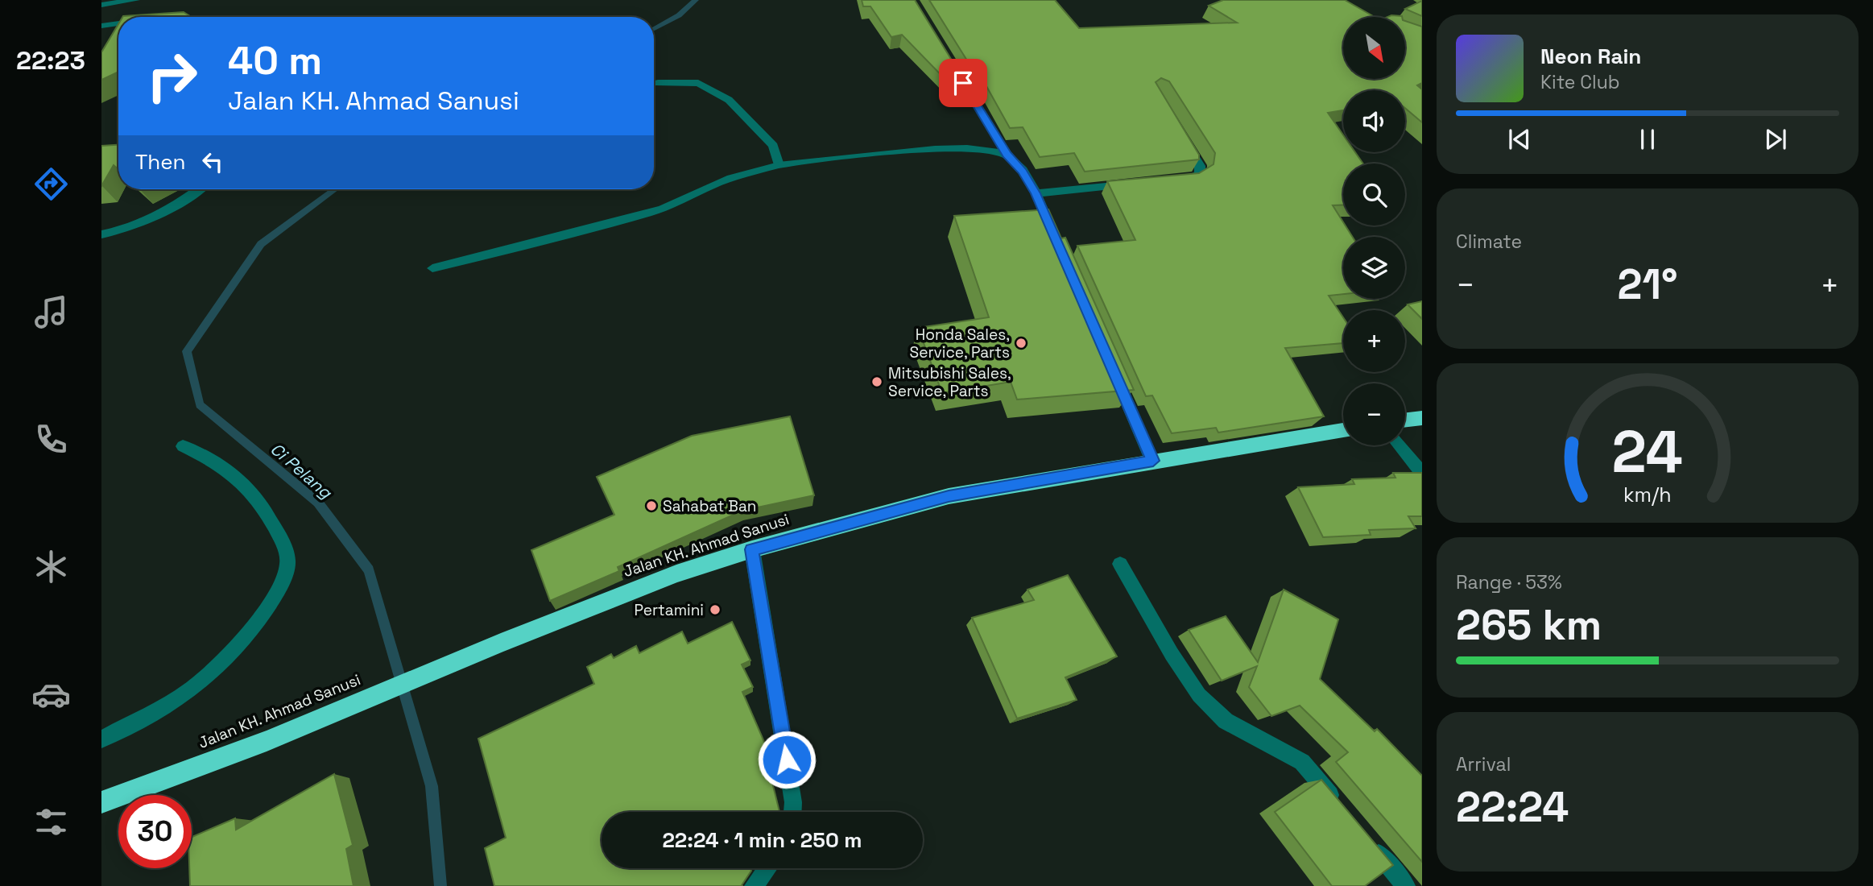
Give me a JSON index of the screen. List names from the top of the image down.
{
  "streets": {
    "highway": ["Jalan KH. Ahmad Sanusi"]
  },
  "water": ["Ci Pelang"],
  "places": [
    "Honda Sales, Service, Parts",
    "Mitsubishi Sales, Service, Parts",
    "Sahabat Ban",
    "Pertamini"
  ],
  "north": "bottom right",
  "page": {
    "tabs": "22:23",
    "map_buttons": ["+", "−"],
    "turn": ["40 m", "Jalan KH. Ahmad Sanusi"],
    "song": ["Neon Rain", "Kite Club"],
    "then": "Then",
    "tile": [
      "Climate",
      ["Range · 53%", "265 km"],
      ["Arrival", "22:24"]
    ],
    "heat": ["−", "21°", "+"],
    "limit": "30",
    "trip": "22:24 · 1 min · 250 m",
    "gauge": ["24", "km/h"]
  }
}
